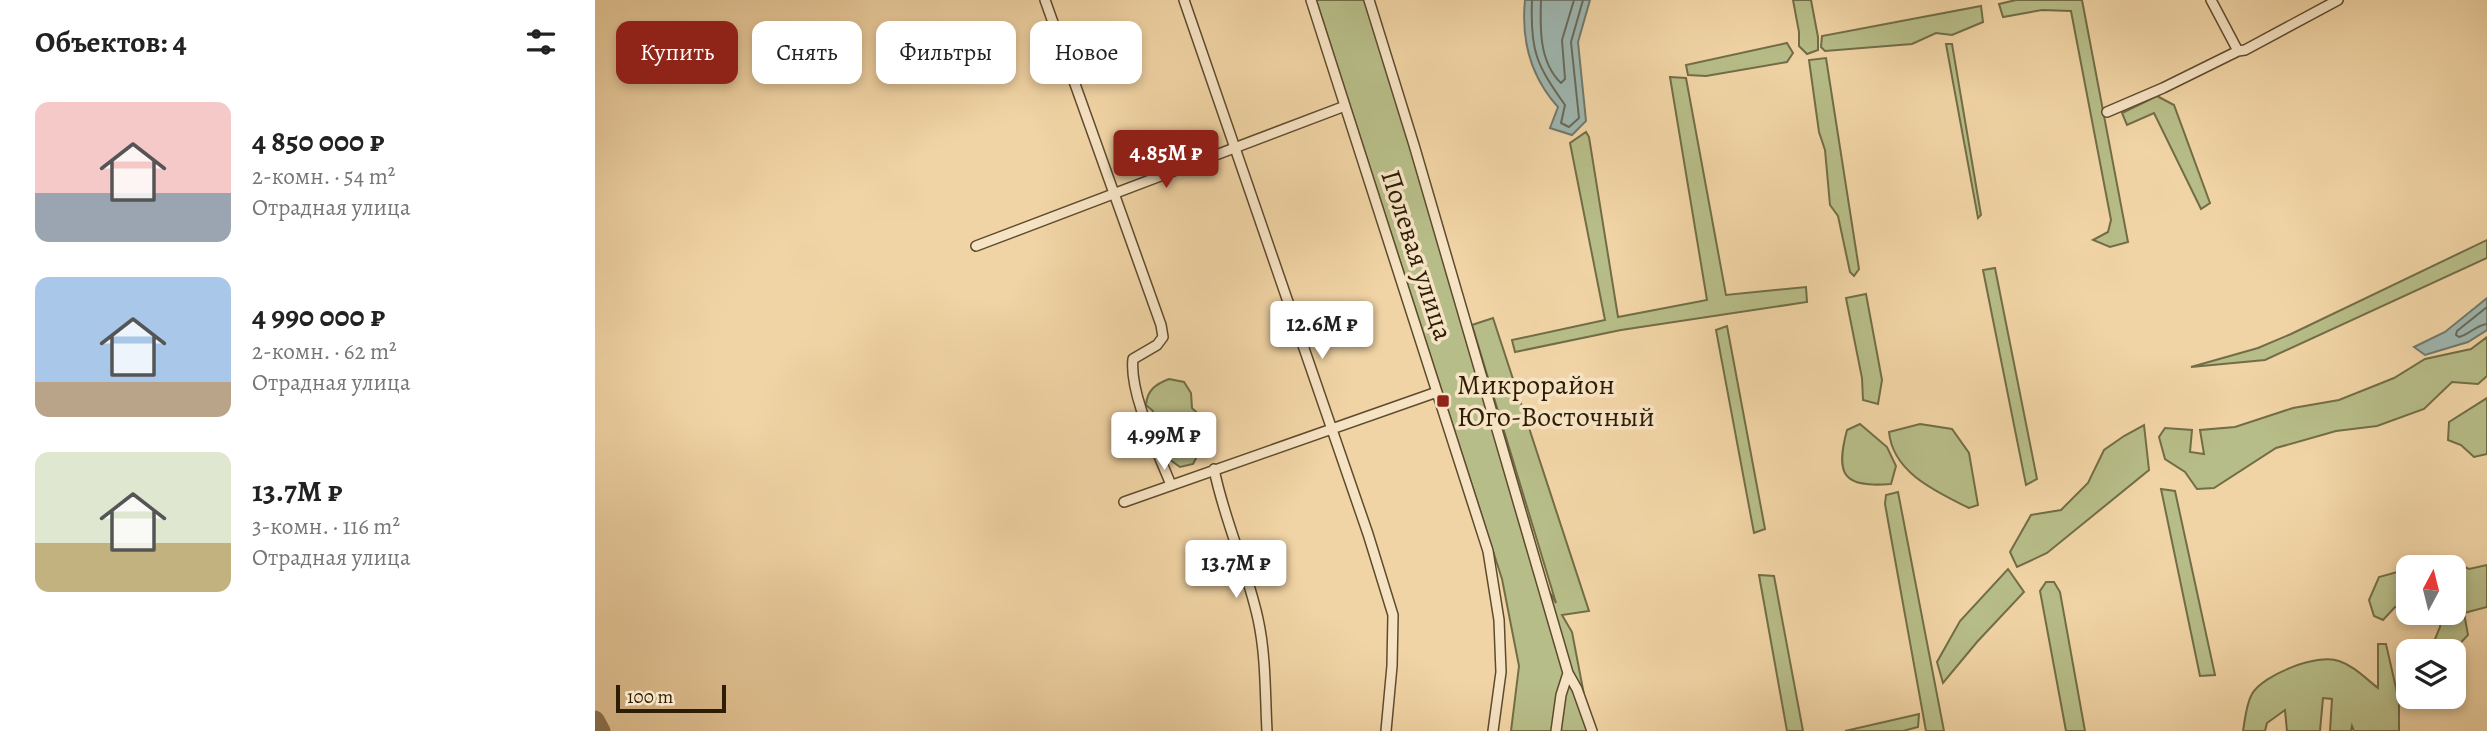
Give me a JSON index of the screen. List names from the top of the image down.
{
  "streets": {
    "street": ["Полевая улица"]
  },
  "places": {
    "transit": ["Микрорайон Юго-Восточный"]
  },
  "scale_bar": "100 m",
  "north": "top",
  "page": {
    "heading": "Объектов: 4",
    "chip": [
      "Купить",
      "Снять",
      "Фильтры",
      "Новое"
    ],
    "list": [
      {
        "name": "4 850 000 ₽",
        "note": "2-комн. · 54 m² · Отрадная улица"
      },
      {
        "name": "4 990 000 ₽",
        "note": "2-комн. · 62 m² · Отрадная улица"
      },
      {
        "name": "13.7M ₽",
        "note": "3-комн. · 116 m² · Отрадная улица"
      }
    ],
    "price": [
      "4.85M ₽",
      "12.6M ₽",
      "4.99M ₽",
      "13.7M ₽"
    ],
    "scale": "100 m"
  }
}
